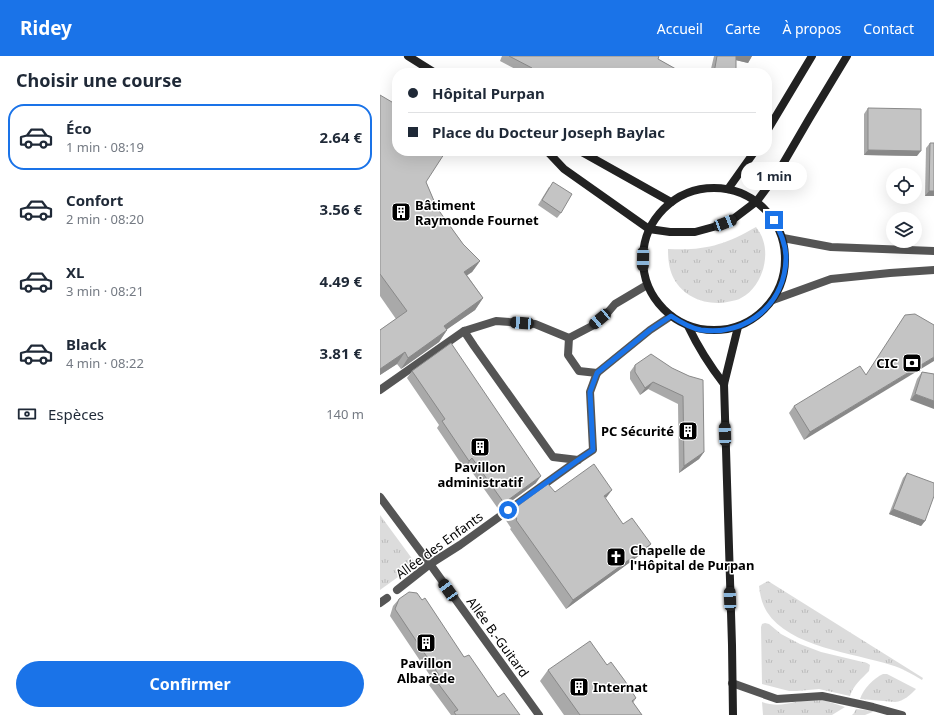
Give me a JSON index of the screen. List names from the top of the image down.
{
  "streets": {
    "street": ["Allée des Enfants", "Allée B.-Guitard"]
  },
  "crossings": [
    ["Allée des Enfants", "Allée B.-Guitard"]
  ],
  "places": {
    "building": [
      "Bâtiment Raymonde Fournet",
      "PC Sécurité",
      "Pavillon administratif",
      "Pavillon Albarède",
      "Internat"
    ],
    "bank": ["CIC"],
    "church": ["Chapelle de l'Hôpital de Purpan"]
  },
  "page": {
    "header": "Ridey",
    "nav": [
      "Accueil",
      "Carte",
      "À propos",
      "Contact"
    ],
    "heading": "Choisir une course",
    "banner": ["Hôpital Purpan", "Place du Docteur Joseph Baylac"],
    "list": [
      {
        "name": "Éco",
        "note": "1 min · 08:19",
        "value": "2.64 €"
      },
      {
        "name": "Confort",
        "note": "2 min · 08:20",
        "value": "3.56 €"
      },
      {
        "name": "XL",
        "note": "3 min · 08:21",
        "value": "4.49 €"
      },
      {
        "name": "Black",
        "note": "4 min · 08:22",
        "value": "3.81 €"
      }
    ],
    "bubble": "1 min",
    "pay": ["Espèces", "140 m"],
    "buttons": "Confirmer"
  }
}
